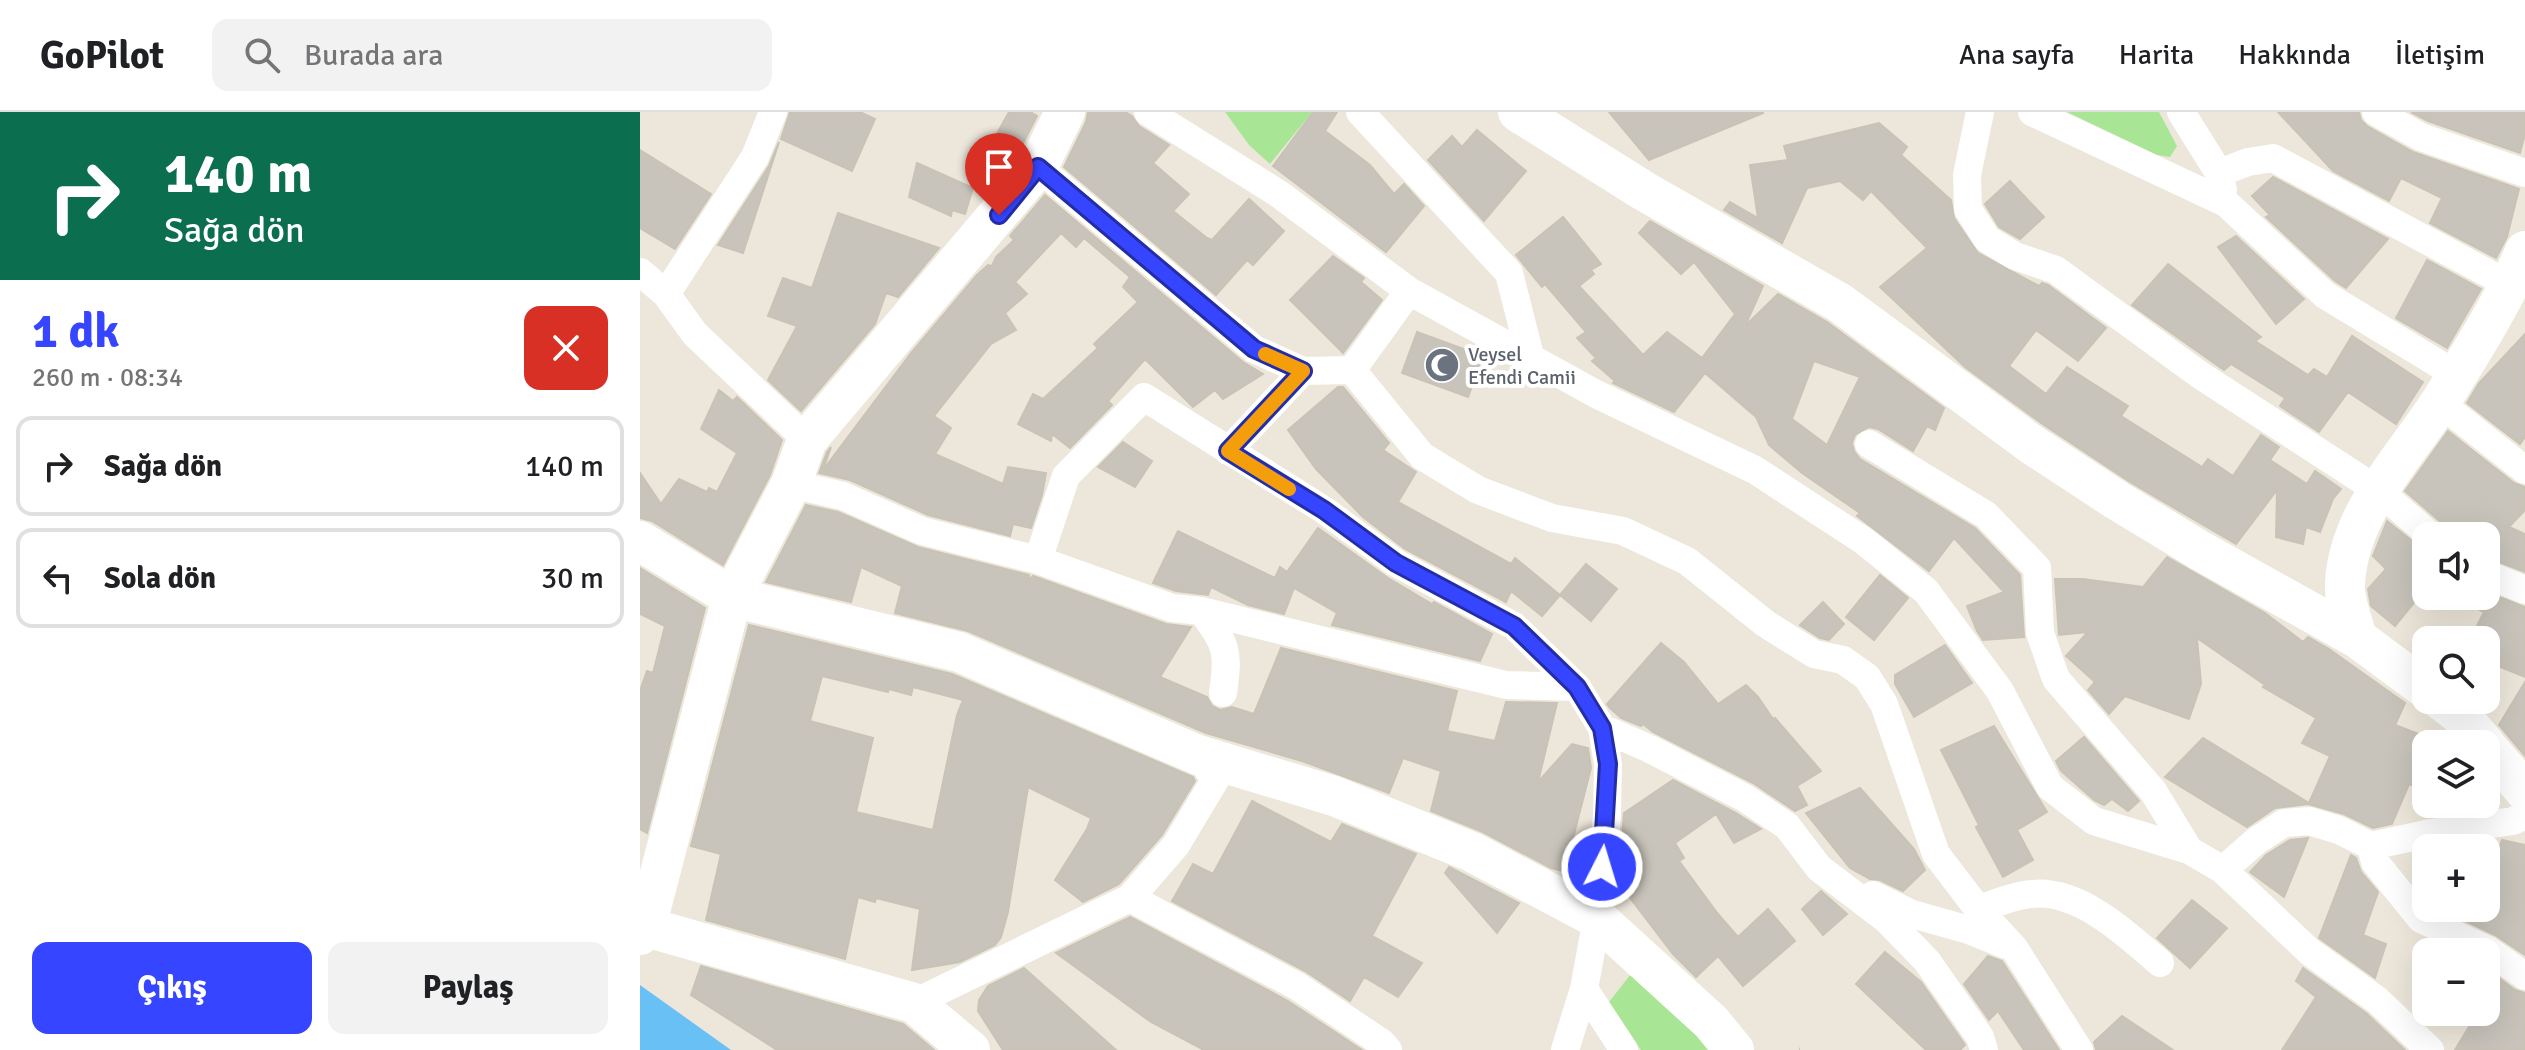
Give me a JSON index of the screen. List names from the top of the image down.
{
  "places": {
    "mosque": ["Veysel Efendi Camii"]
  },
  "page": {
    "header": "GoPilot",
    "search": "Burada ara",
    "nav": [
      "Ana sayfa",
      "Harita",
      "Hakkında",
      "İletişim"
    ],
    "turn": ["140 m", "Sağa dön"],
    "heading": ["1 dk", "260 m · 08:34"],
    "list": [
      {
        "name": "Sağa dön",
        "value": "140 m"
      },
      {
        "name": "Sola dön",
        "value": "30 m"
      }
    ],
    "map_buttons": ["+", "−"],
    "buttons": ["Çıkış", "Paylaş"]
  }
}
